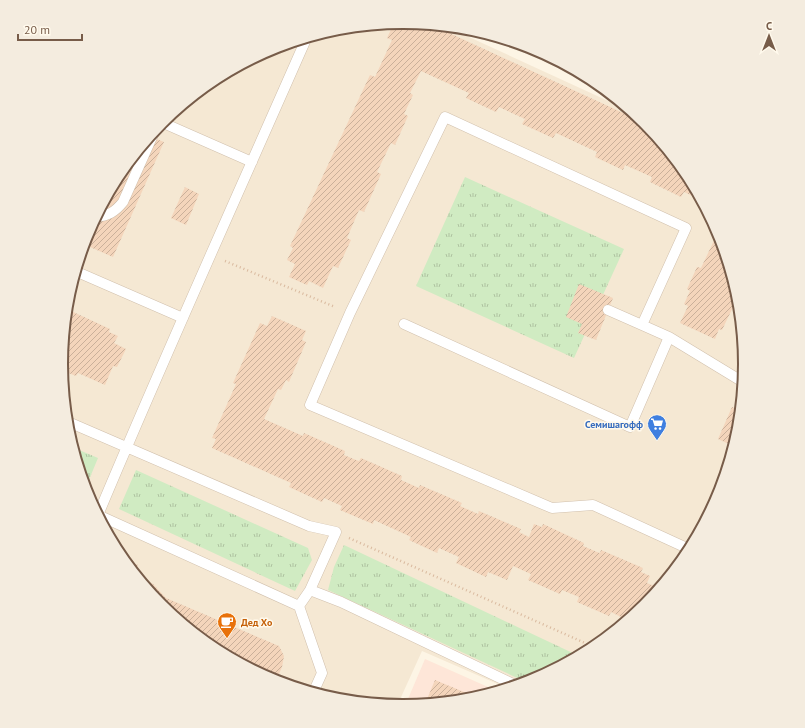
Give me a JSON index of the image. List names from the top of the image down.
{
  "places": {
    "supermarket": ["Семишагофф"],
    "cafe": ["Дед Хо"]
  },
  "scale_bar": "20 m",
  "north": "top"
}
